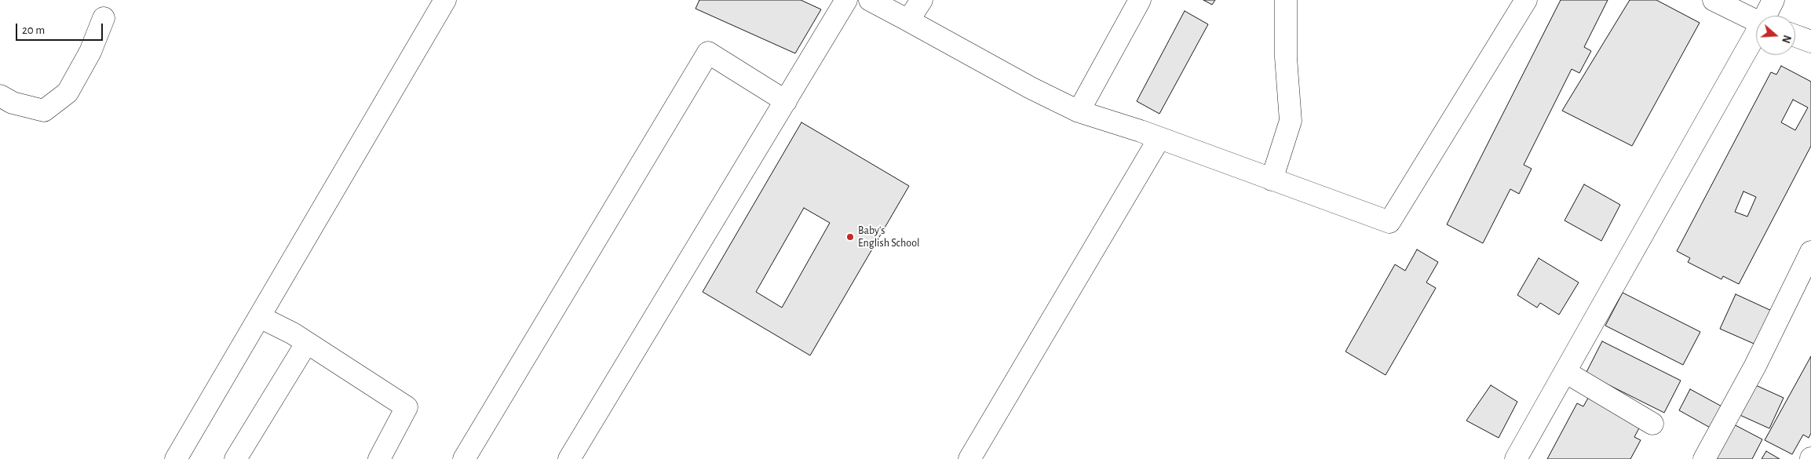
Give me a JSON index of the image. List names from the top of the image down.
{
  "places": ["Baby's English School"],
  "scale_bar": "20 m",
  "north": "right"
}
